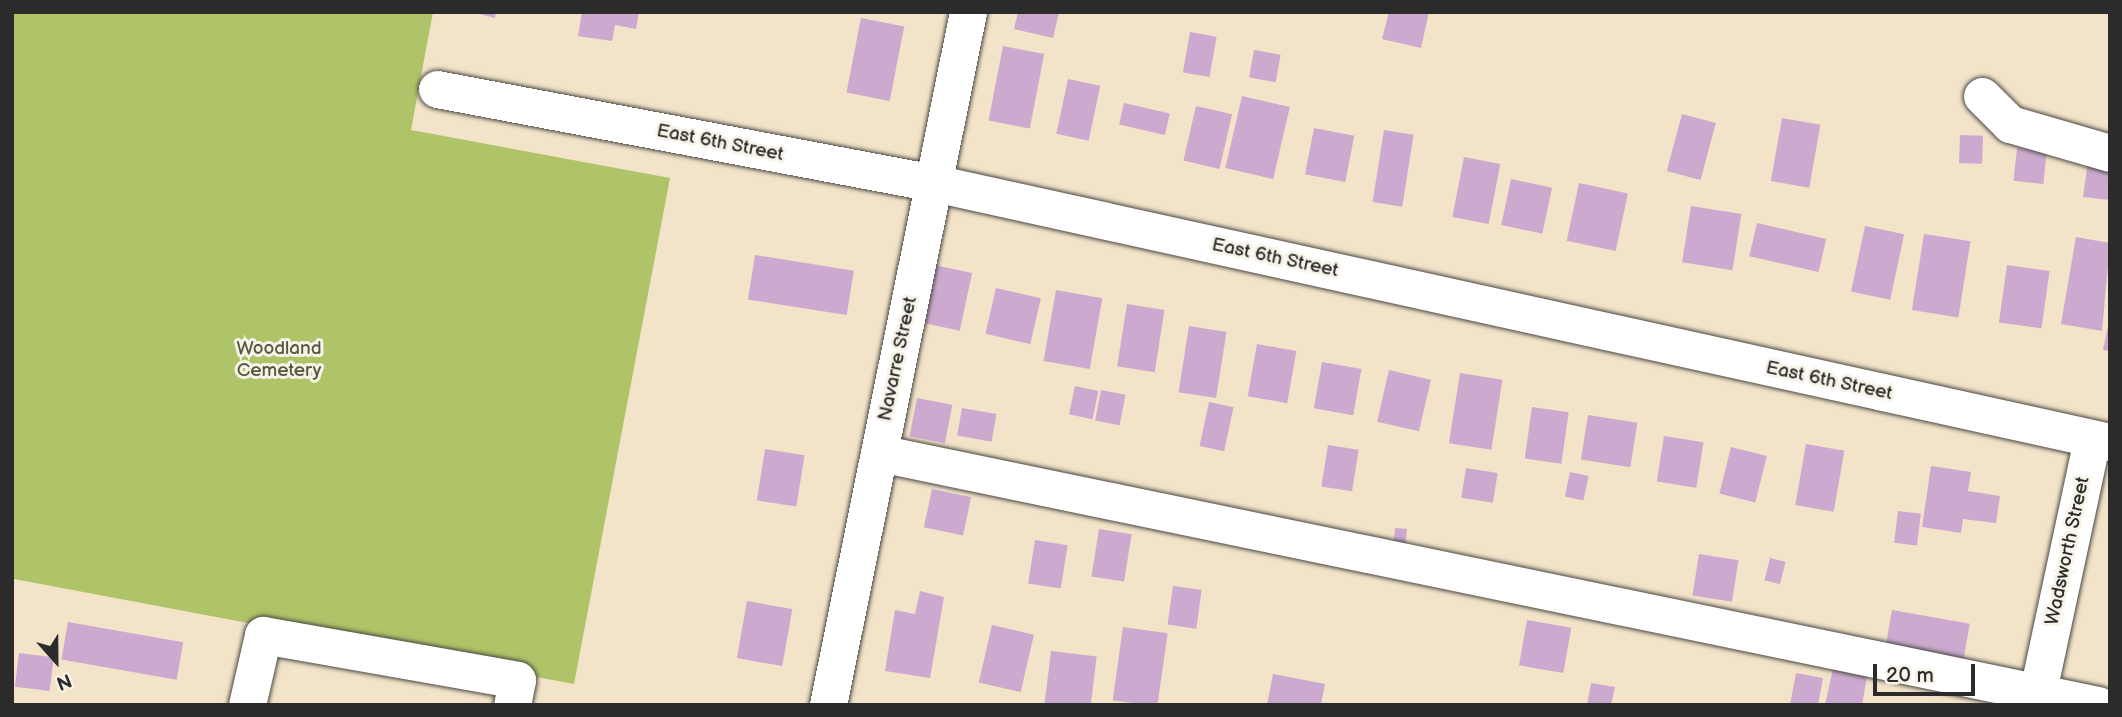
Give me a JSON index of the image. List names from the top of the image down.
{
  "streets": {
    "street": ["East 6th Street", "Navarre Street", "Wadsworth Street"]
  },
  "crossings": [
    ["East 6th Street", "Navarre Street"],
    ["East 6th Street", "Wadsworth Street"]
  ],
  "parks": ["Woodland Cemetery"],
  "scale_bar": "20 m",
  "north": "bottom"
}
